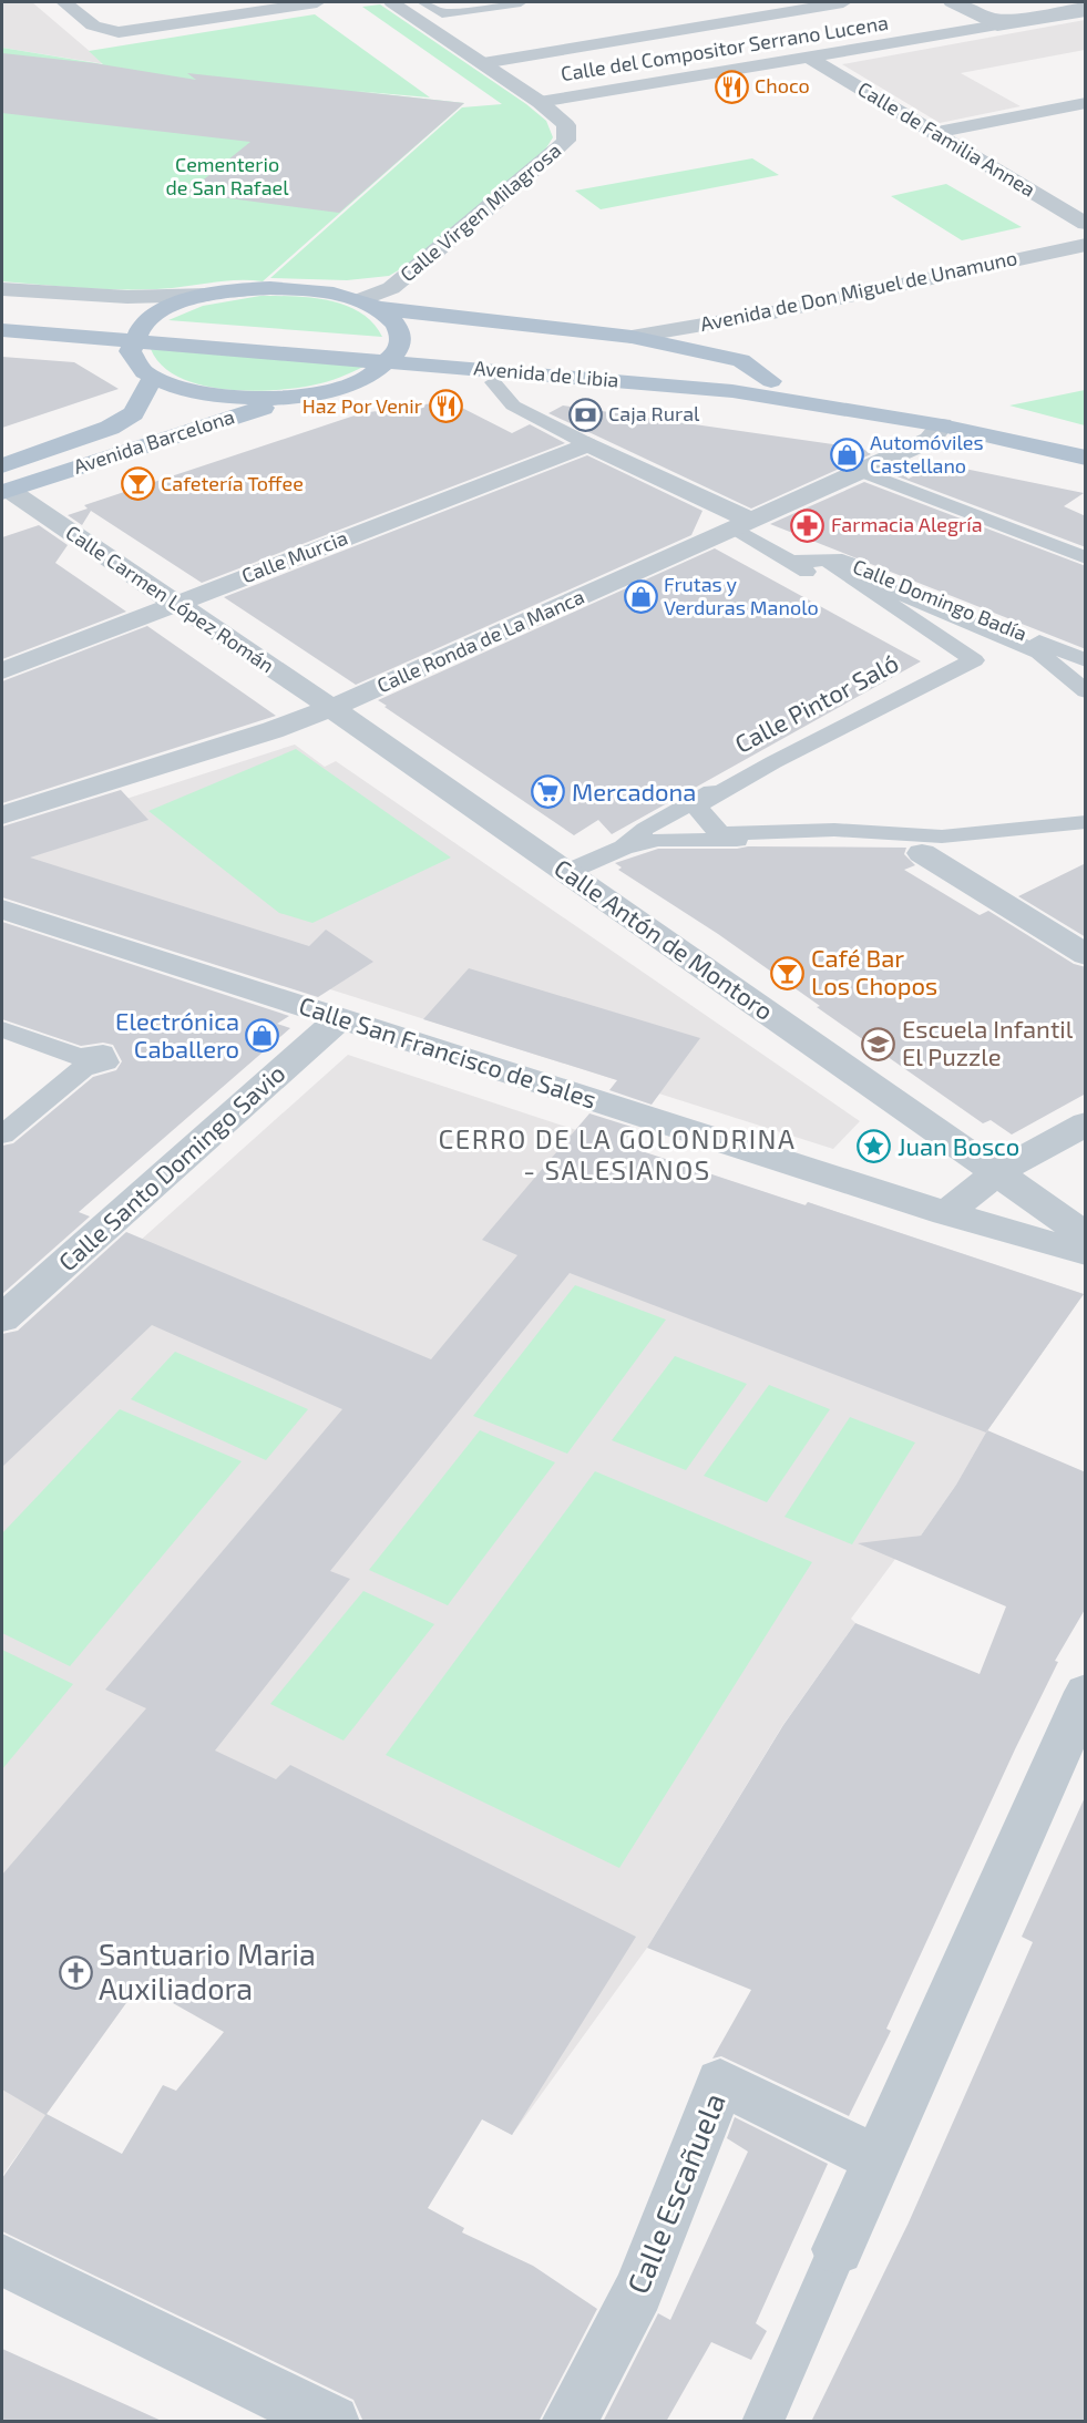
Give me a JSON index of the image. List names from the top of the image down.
{
  "streets": {
    "main road": ["Avenida de Libia", "Avenida Barcelona"],
    "street": [
      "Calle del Compositor Serrano Lucena",
      "Calle de Familia Annea",
      "Calle Virgen Milagrosa",
      "Avenida de Don Miguel de Unamuno",
      "Calle Murcia",
      "Calle Carmen López Román",
      "Calle Domingo Badía",
      "Calle Ronda de La Manca",
      "Calle Pintor Saló",
      "Calle Antón de Montoro",
      "Calle San Francisco de Sales",
      "Calle Santo Domingo Savio",
      "Calle Escañuela"
    ]
  },
  "crossings": [
    ["Calle del Compositor Serrano Lucena", "Calle de Familia Annea"],
    ["Calle del Compositor Serrano Lucena", "Calle Virgen Milagrosa"],
    ["Calle Virgen Milagrosa", "Avenida de Libia"],
    ["Avenida de Don Miguel de Unamuno", "Avenida de Libia"],
    ["Avenida de Libia", "Calle Ronda de La Manca"],
    ["Avenida Barcelona", "Calle Carmen López Román"],
    ["Calle Murcia", "Calle Carmen López Román"],
    ["Calle Murcia", "Calle Domingo Badía"],
    ["Calle Carmen López Román", "Calle Ronda de La Manca"],
    ["Calle Carmen López Román", "Calle Antón de Montoro"],
    ["Calle Domingo Badía", "Calle Ronda de La Manca"],
    ["Calle Domingo Badía", "Calle Pintor Saló"],
    ["Calle Ronda de La Manca", "Calle Antón de Montoro"],
    ["Calle Pintor Saló", "Calle Antón de Montoro"],
    ["Calle San Francisco de Sales", "Calle Santo Domingo Savio"]
  ],
  "districts": ["CERRO DE LA GOLONDRINA - SALESIANOS"],
  "parks": ["Cementerio de San Rafael"],
  "places": {
    "restaurant": ["Choco", "Haz Por Venir"],
    "bank": ["Caja Rural"],
    "shop": ["Automóviles Castellano", "Frutas y Verduras Manolo", "Electrónica Caballero"],
    "bar": ["Cafetería Toffee", "Café Bar Los Chopos"],
    "pharmacy": ["Farmacia Alegría"],
    "supermarket": ["Mercadona"],
    "school or university": ["Escuela Infantil El Puzzle"],
    "place": ["Juan Bosco"],
    "church": ["Santuario Maria Auxiliadora"]
  }
}
